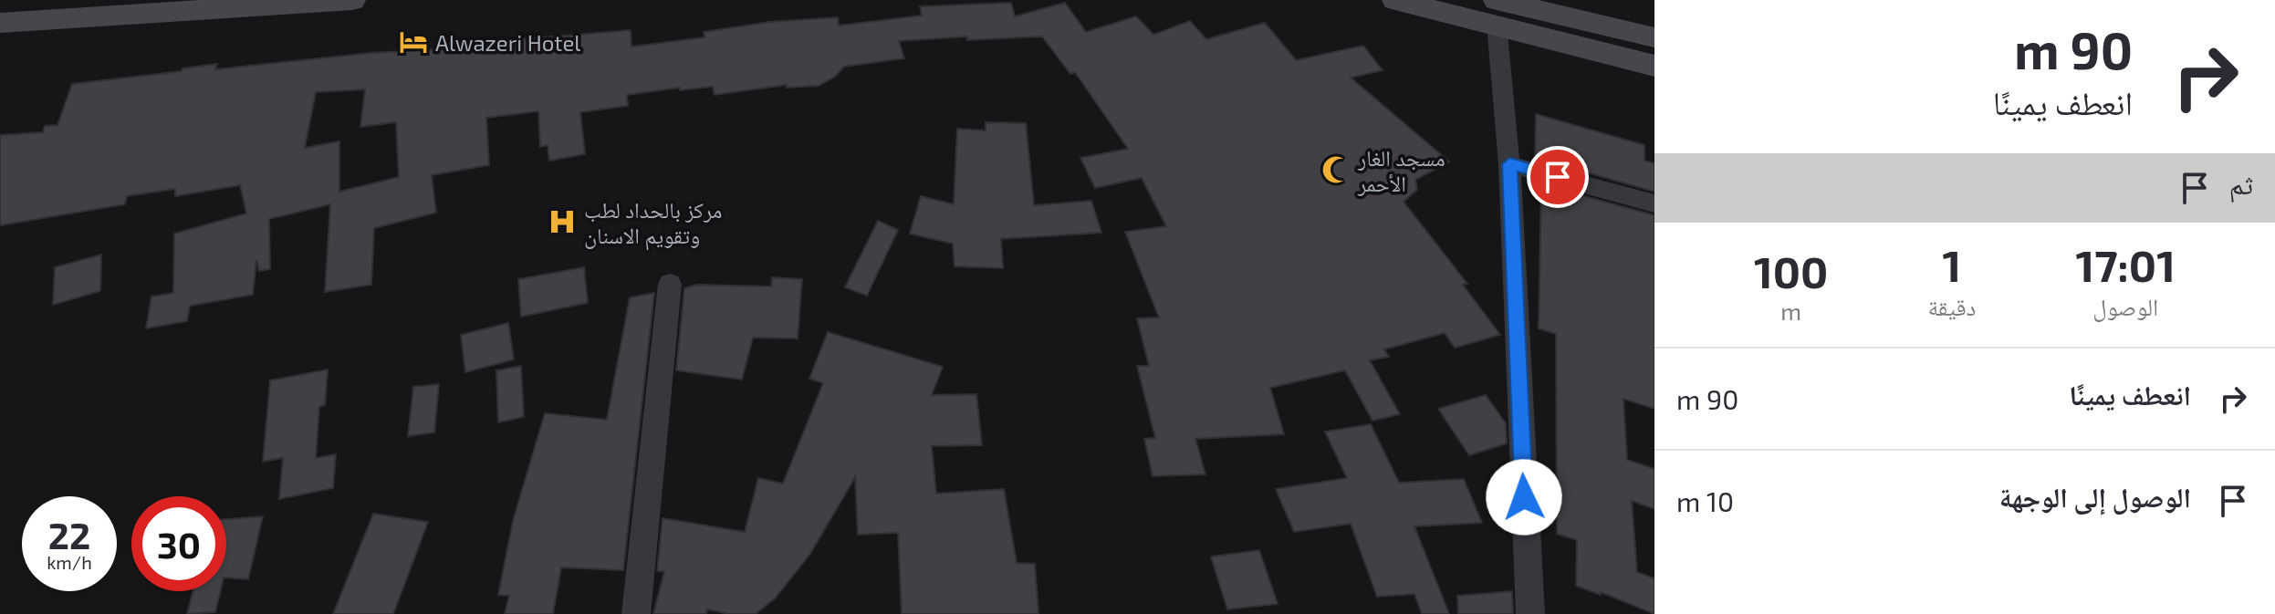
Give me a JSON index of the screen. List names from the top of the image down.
{
  "places": {
    "hotel": ["Alwazeri Hotel"],
    "mosque": ["مسجد الغار الأحمر"],
    "hospital": ["مركز بالحداد لطب وتقويم الاسنان"]
  },
  "page": {
    "turn": ["90 m", "انعطف يمينًا"],
    "then": "ثم",
    "eta": [
      "17:01",
      "الوصول",
      "1",
      "دقيقة",
      "100",
      "m"
    ],
    "list": [
      {
        "name": "انعطف يمينًا",
        "value": "90 m"
      },
      {
        "name": "الوصول إلى الوجهة",
        "value": "10 m"
      }
    ],
    "speed": "22 km/h",
    "limit": "30"
  }
}
